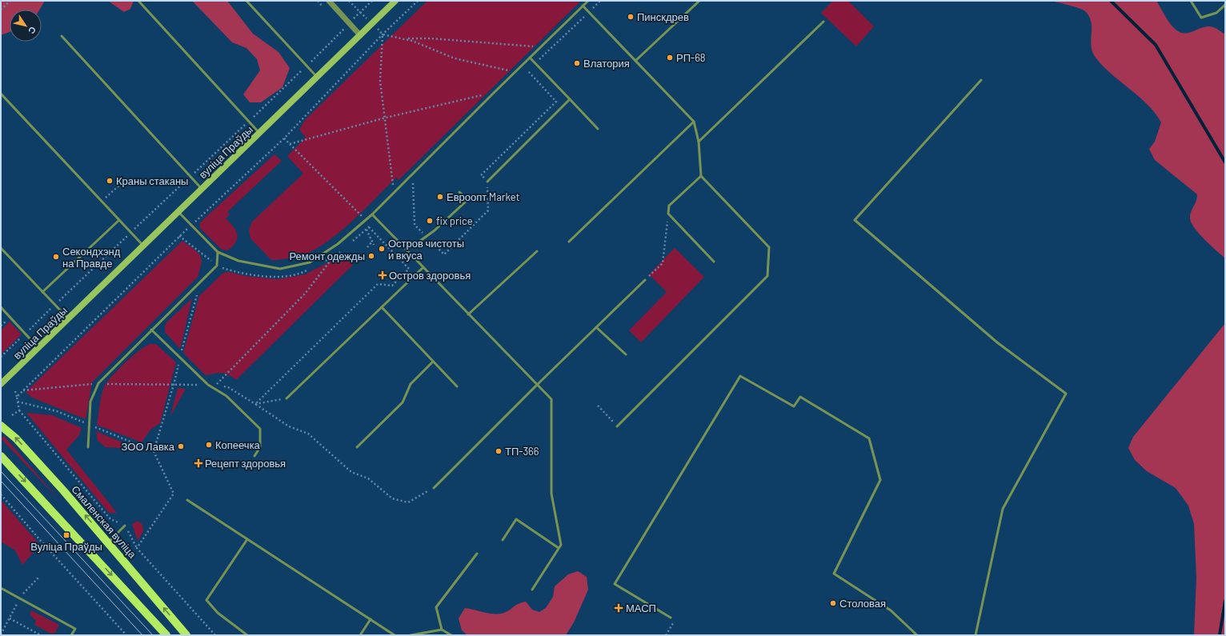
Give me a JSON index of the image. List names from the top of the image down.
{
  "streets": {
    "main road": ["вуліца Праўды", "Смаленская вуліца"]
  },
  "places": {
    "other": [
      "Пинскдрев",
      "РП-68",
      "Влатория",
      "Краны стаканы",
      "Евроопт Market",
      "fix price",
      "Остров чистоты и вкуса",
      "Ремонт одежды",
      "Секондхэнд на Правде",
      "Копеечка",
      "ЗОО Лавка",
      "ТП-366",
      "Столовая"
    ],
    "health": ["Остров здоровья", "Рецепт здоровья", "МАСП"],
    "transit": ["Вуліца Праўды"]
  },
  "north": "bottom right"
}
